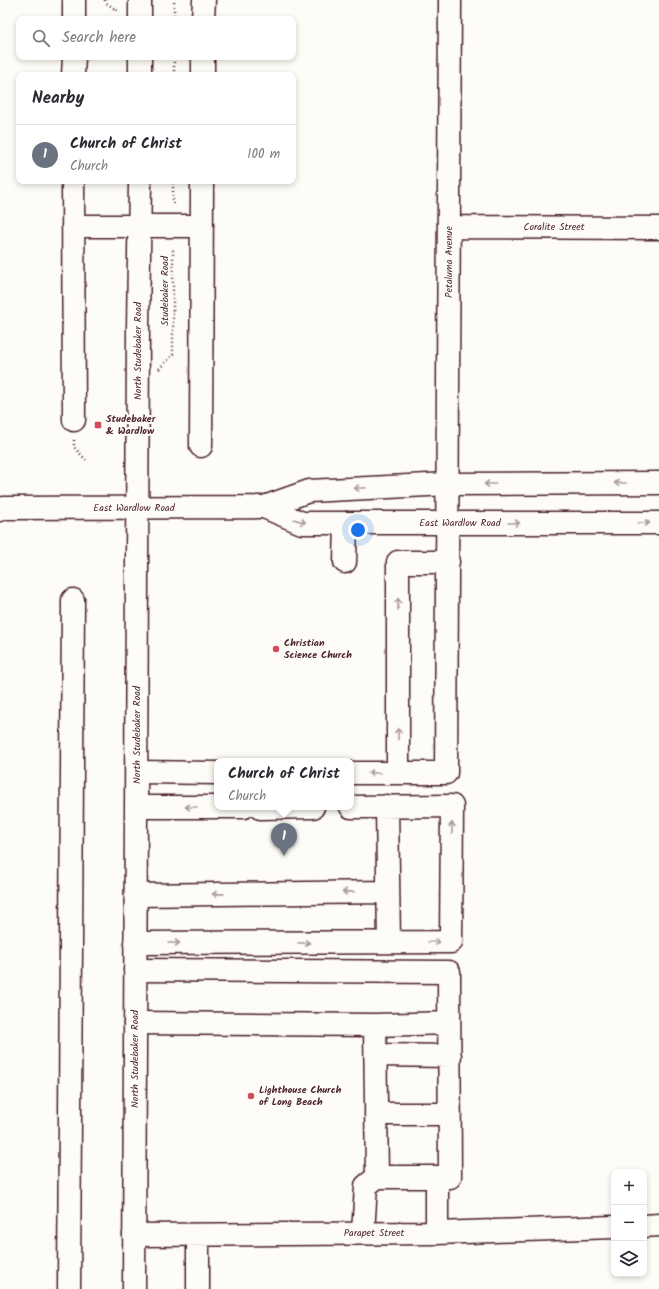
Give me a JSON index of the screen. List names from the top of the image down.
{
  "streets": {
    "street": [
      "Coralite Street",
      "Petaluma Avenue",
      "North Studebaker Road",
      "East Wardlow Road",
      "Parapet Street"
    ],
    "path": ["Studebaker Road"]
  },
  "crossings": [
    ["Coralite Street", "Petaluma Avenue"],
    ["Petaluma Avenue", "East Wardlow Road"],
    ["North Studebaker Road", "East Wardlow Road"],
    ["North Studebaker Road", "Parapet Street"]
  ],
  "places": {
    "transit": ["Studebaker & Wardlow"],
    "other": ["Christian Science Church", "Lighthouse Church of Long Beach"]
  },
  "page": {
    "search": "Search here",
    "heading": "Nearby",
    "list": [
      {
        "mark": "1",
        "name": "Church of Christ",
        "note": "Church",
        "value": "100 m"
      }
    ],
    "popup": ["Church of Christ", "Church"],
    "pins": "1",
    "map_buttons": ["+", "−"]
  }
}
